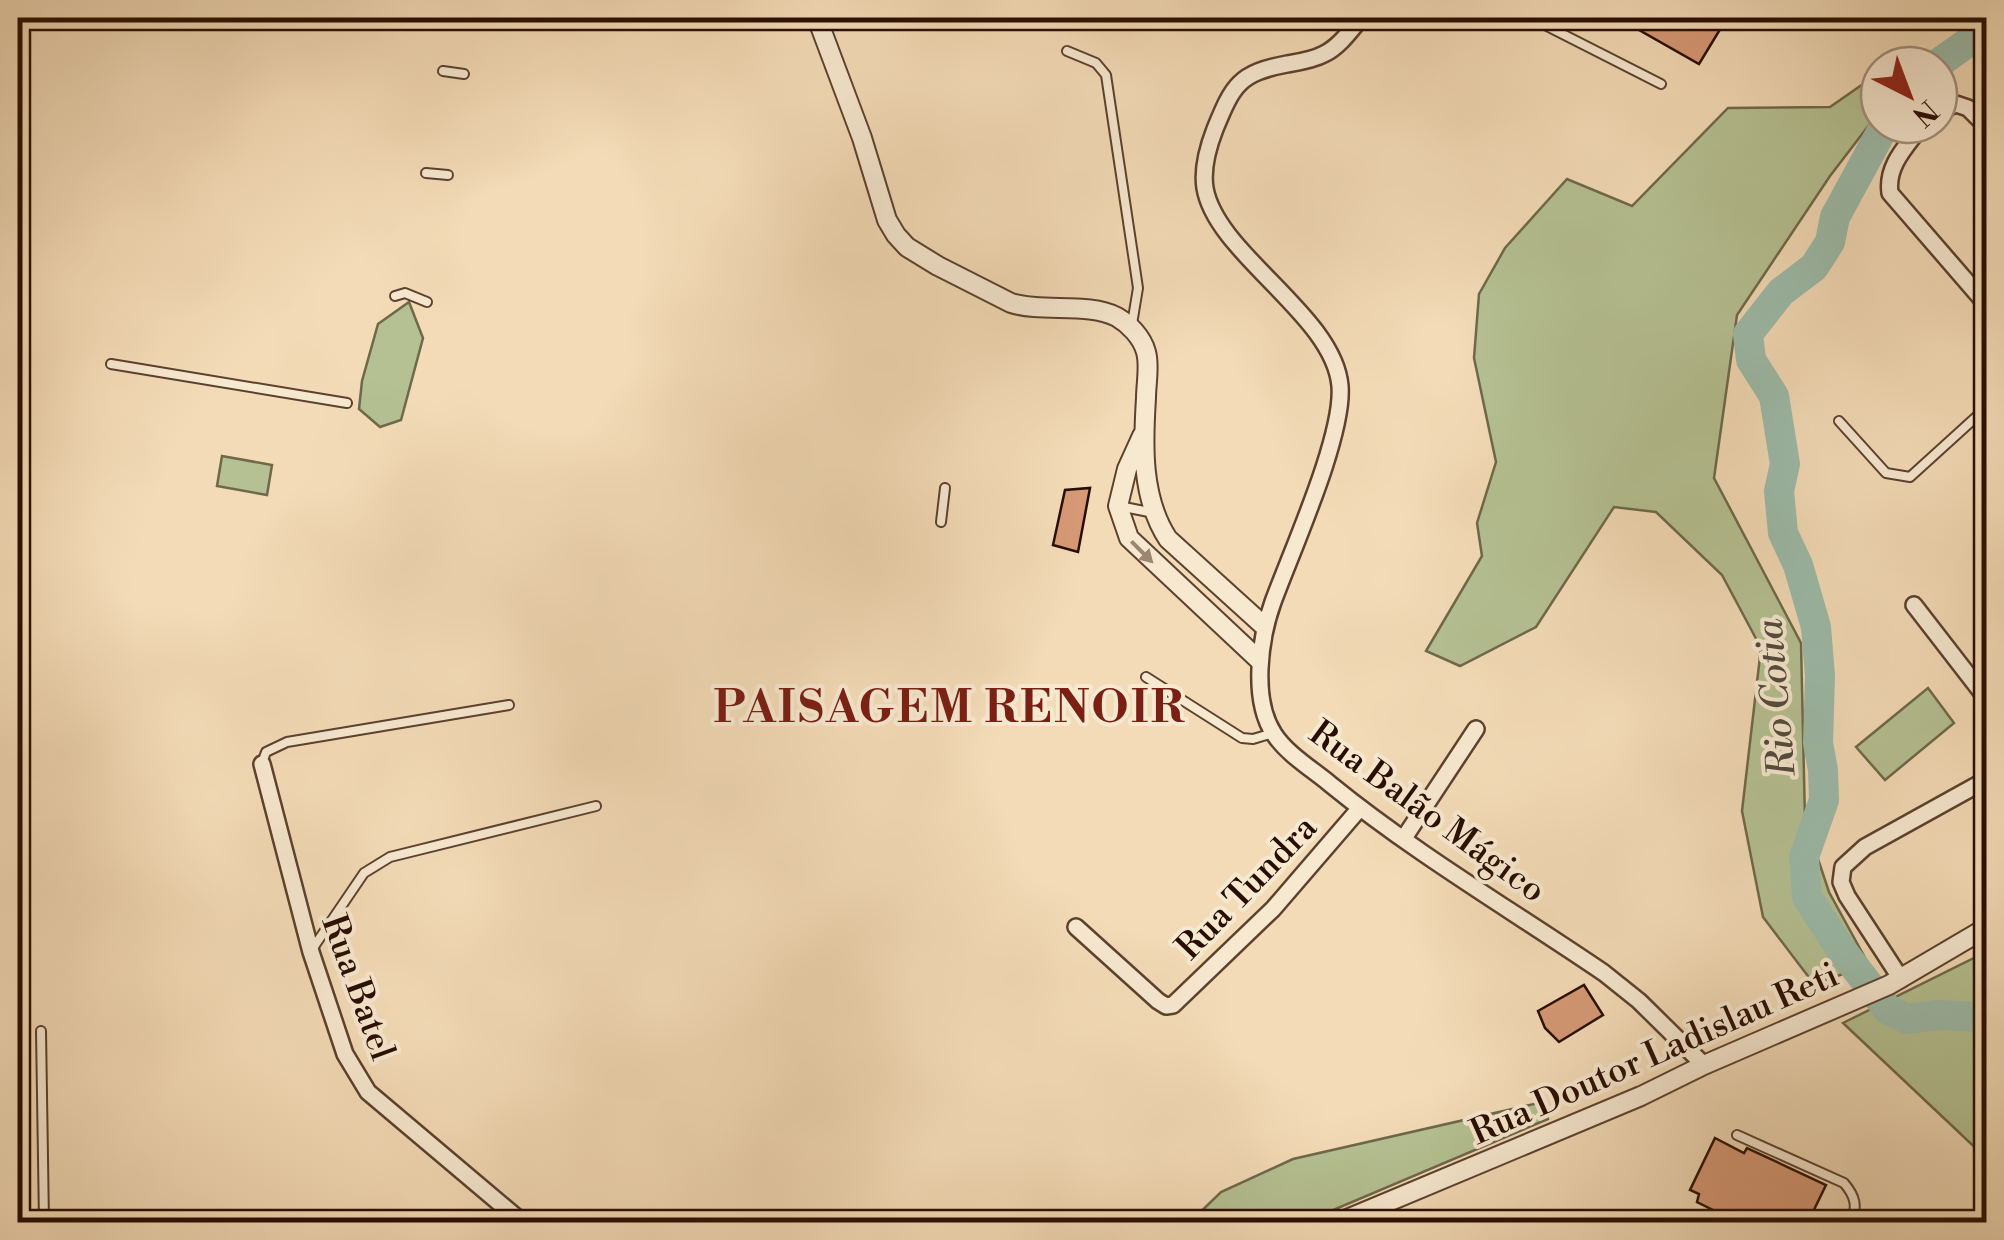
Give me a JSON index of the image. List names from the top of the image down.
{
  "streets": {
    "street": [
      "Rua Balão Mágico",
      "Rua Tundra",
      "Rua Batel",
      "Rua Doutor Ladislau Reti"
    ]
  },
  "crossings": [
    ["Rua Balão Mágico", "Rua Tundra"],
    ["Rua Balão Mágico", "Rua Doutor Ladislau Reti"]
  ],
  "districts": ["PAISAGEM RENOIR"],
  "water": ["Rio Cotia"],
  "north": "bottom right"
}
